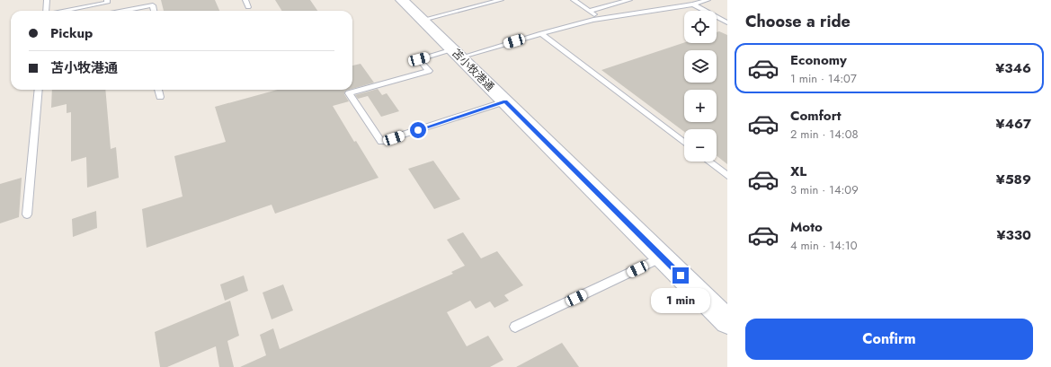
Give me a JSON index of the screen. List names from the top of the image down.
{
  "streets": {
    "street": ["苫小牧港通"]
  },
  "page": {
    "heading": "Choose a ride",
    "map_buttons": ["+", "−"],
    "banner": ["Pickup", "苫小牧港通"],
    "list": [
      {
        "name": "Economy",
        "note": "1 min · 14:07",
        "value": "¥346"
      },
      {
        "name": "Comfort",
        "note": "2 min · 14:08",
        "value": "¥467"
      },
      {
        "name": "XL",
        "note": "3 min · 14:09",
        "value": "¥589"
      },
      {
        "name": "Moto",
        "note": "4 min · 14:10",
        "value": "¥330"
      }
    ],
    "bubble": "1 min",
    "buttons": "Confirm"
  }
}
